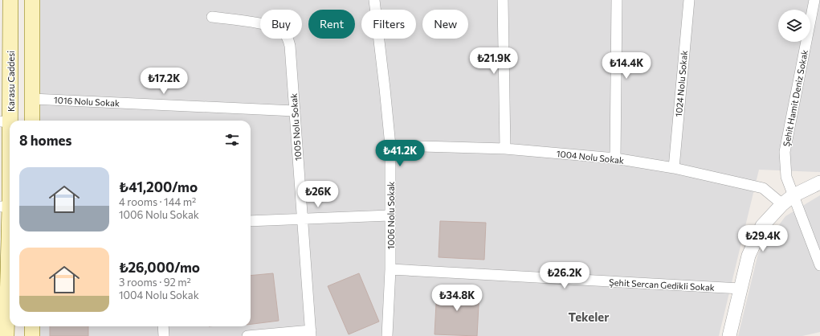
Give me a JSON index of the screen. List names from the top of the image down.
{
  "streets": {
    "main road": ["Karasu Caddesi"],
    "street": [
      "1024 Nolu Sokak",
      "Şehit Hamit Deniz Sokak",
      "1016 Nolu Sokak",
      "1005 Nolu Sokak",
      "1004 Nolu Sokak",
      "1006 Nolu Sokak",
      "Şehit Sercan Gedikli Sokak"
    ]
  },
  "crossings": [
    ["1024 Nolu Sokak", "1004 Nolu Sokak"],
    ["1016 Nolu Sokak", "1005 Nolu Sokak"],
    ["1004 Nolu Sokak", "1006 Nolu Sokak"],
    ["1006 Nolu Sokak", "Şehit Sercan Gedikli Sokak"]
  ],
  "districts": ["Tekeler"],
  "page": {
    "chip": [
      "Buy",
      "Rent",
      "Filters",
      "New"
    ],
    "price": [
      "₺21.9K",
      "₺14.4K",
      "₺17.2K",
      "₺41.2K",
      "₺26K",
      "₺29.4K",
      "₺26.2K",
      "₺34.8K"
    ],
    "heading": "8 homes",
    "list": [
      {
        "name": "₺41,200/mo",
        "note": "4 rooms · 144 m² · 1006 Nolu Sokak"
      },
      {
        "name": "₺26,000/mo",
        "note": "3 rooms · 92 m² · 1004 Nolu Sokak"
      }
    ]
  }
}
